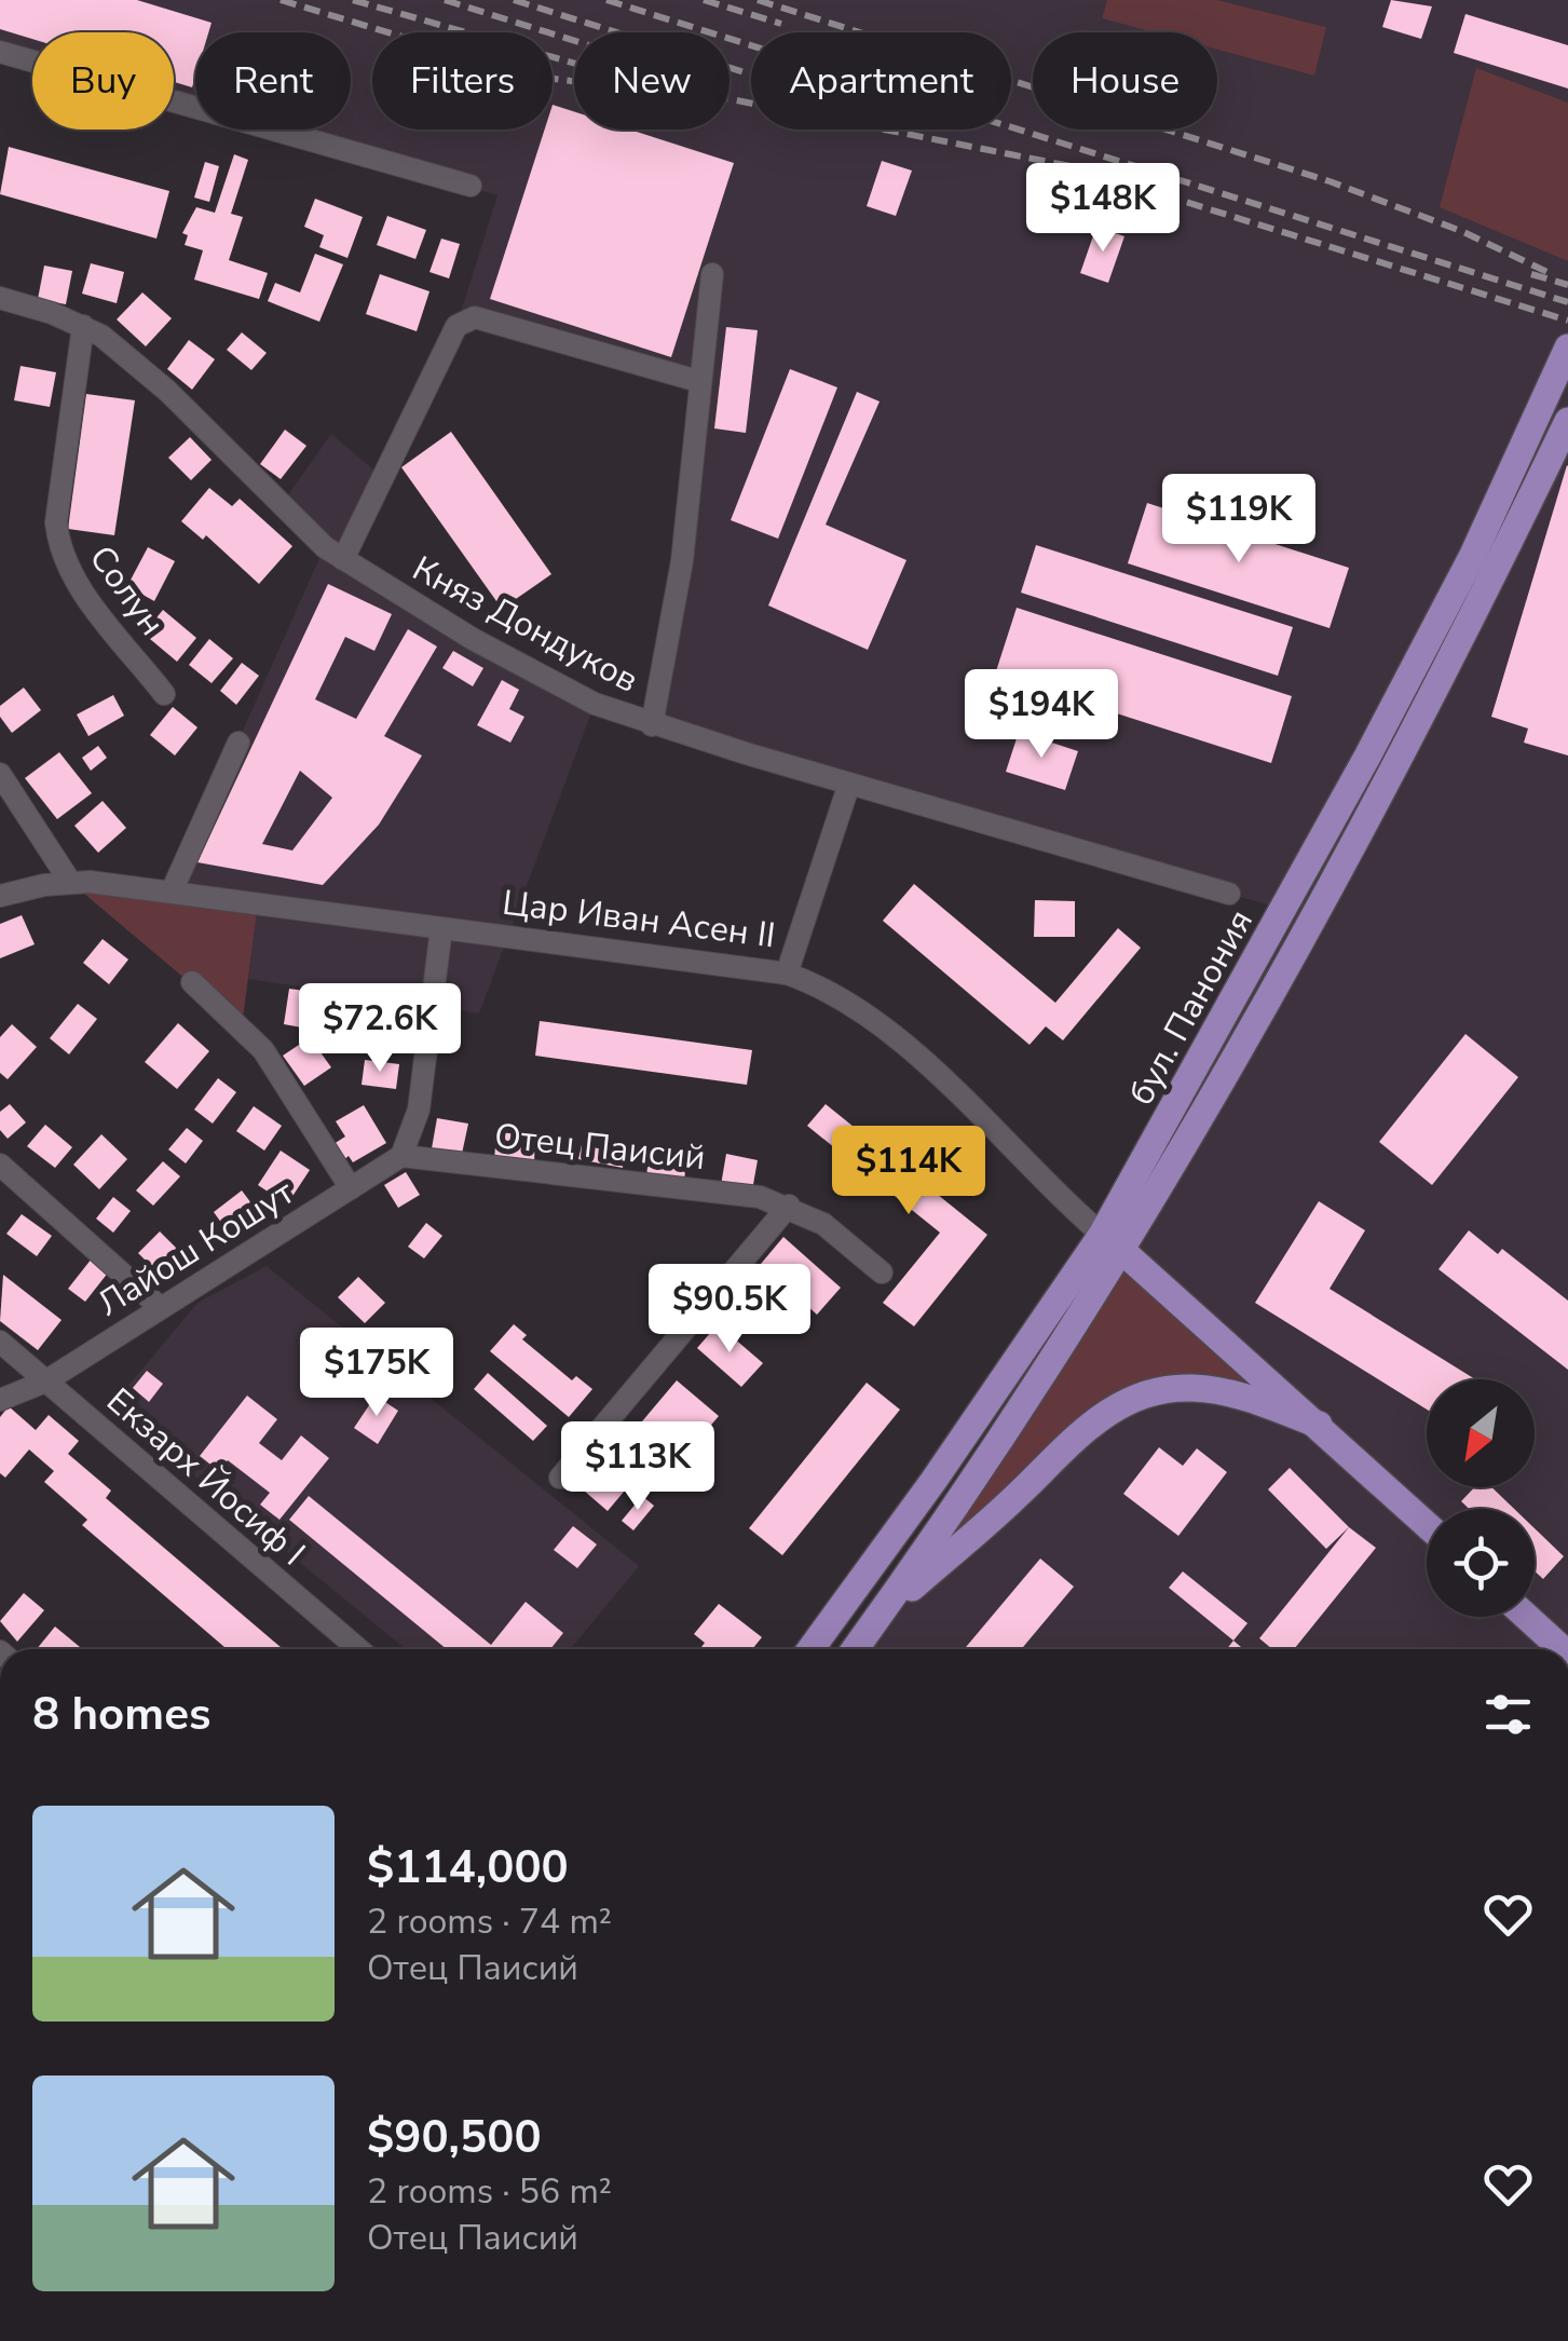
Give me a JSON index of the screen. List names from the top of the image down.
{
  "streets": {
    "main road": ["Цар Иван Асен II", "бул. Панония"],
    "street": [
      "Солун",
      "Княз Дондуков",
      "Отец Паисий",
      "Лайош Кошут",
      "Екзарх Йосиф I"
    ]
  },
  "crossings": [
    ["Солун", "Княз Дондуков"],
    ["Цар Иван Асен II", "бул. Панония"],
    ["Отец Паисий", "Лайош Кошут"],
    ["Лайош Кошут", "Екзарх Йосиф I"]
  ],
  "north": "bottom left",
  "page": {
    "chip": [
      "Buy",
      "Rent",
      "Filters",
      "New",
      "Apartment",
      "House"
    ],
    "price": [
      "$148K",
      "$119K",
      "$194K",
      "$72.6K",
      "$114K",
      "$90.5K",
      "$175K",
      "$113K"
    ],
    "heading": "8 homes",
    "list": [
      {
        "name": "$114,000",
        "note": "2 rooms · 74 m² · Отец Паисий"
      },
      {
        "name": "$90,500",
        "note": "2 rooms · 56 m² · Отец Паисий"
      }
    ]
  }
}
